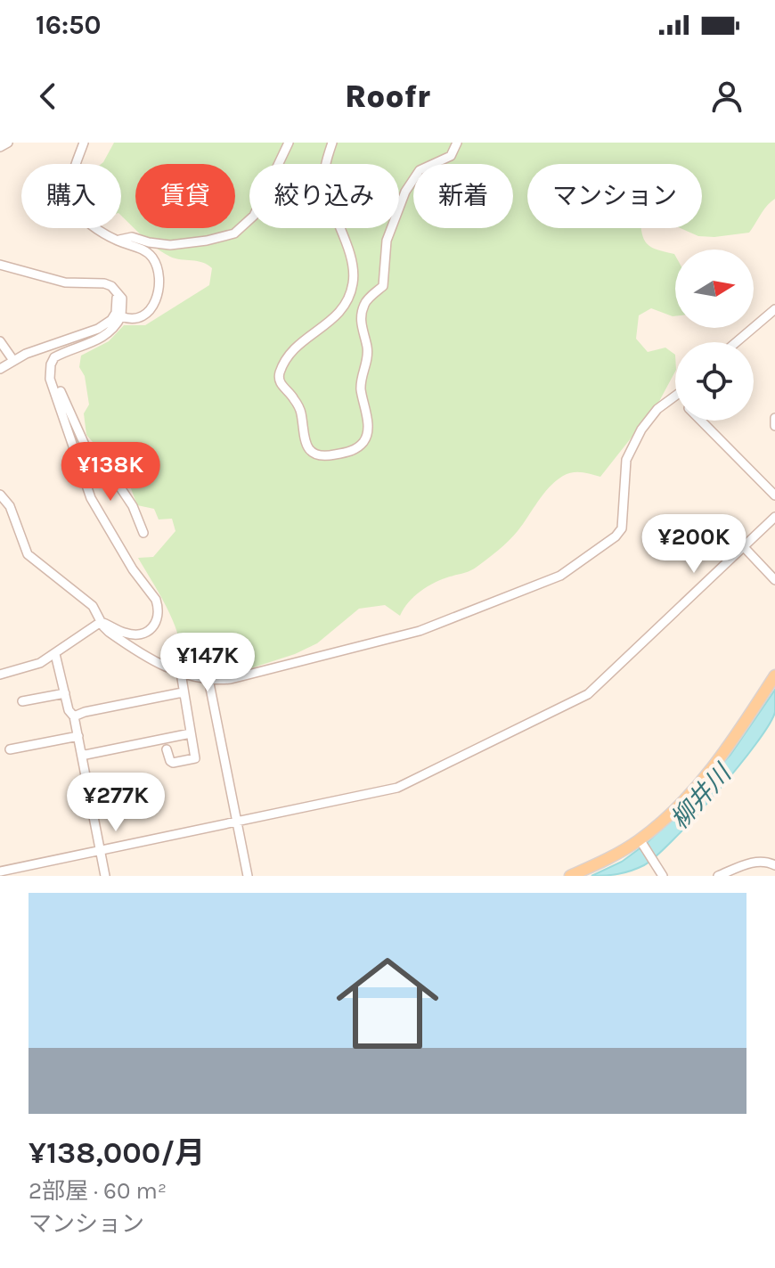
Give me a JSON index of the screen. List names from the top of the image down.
{
  "water": ["柳井川"],
  "north": "right",
  "page": {
    "status": "16:50",
    "header": "Roofr",
    "chip": [
      "購入",
      "賃貸",
      "絞り込み",
      "新着",
      "マンション"
    ],
    "price": [
      "¥138K",
      "¥200K",
      "¥147K",
      "¥277K"
    ],
    "list": [
      {
        "name": "¥138,000/月",
        "note": "2部屋 · 60 m² · マンション"
      }
    ]
  }
}
